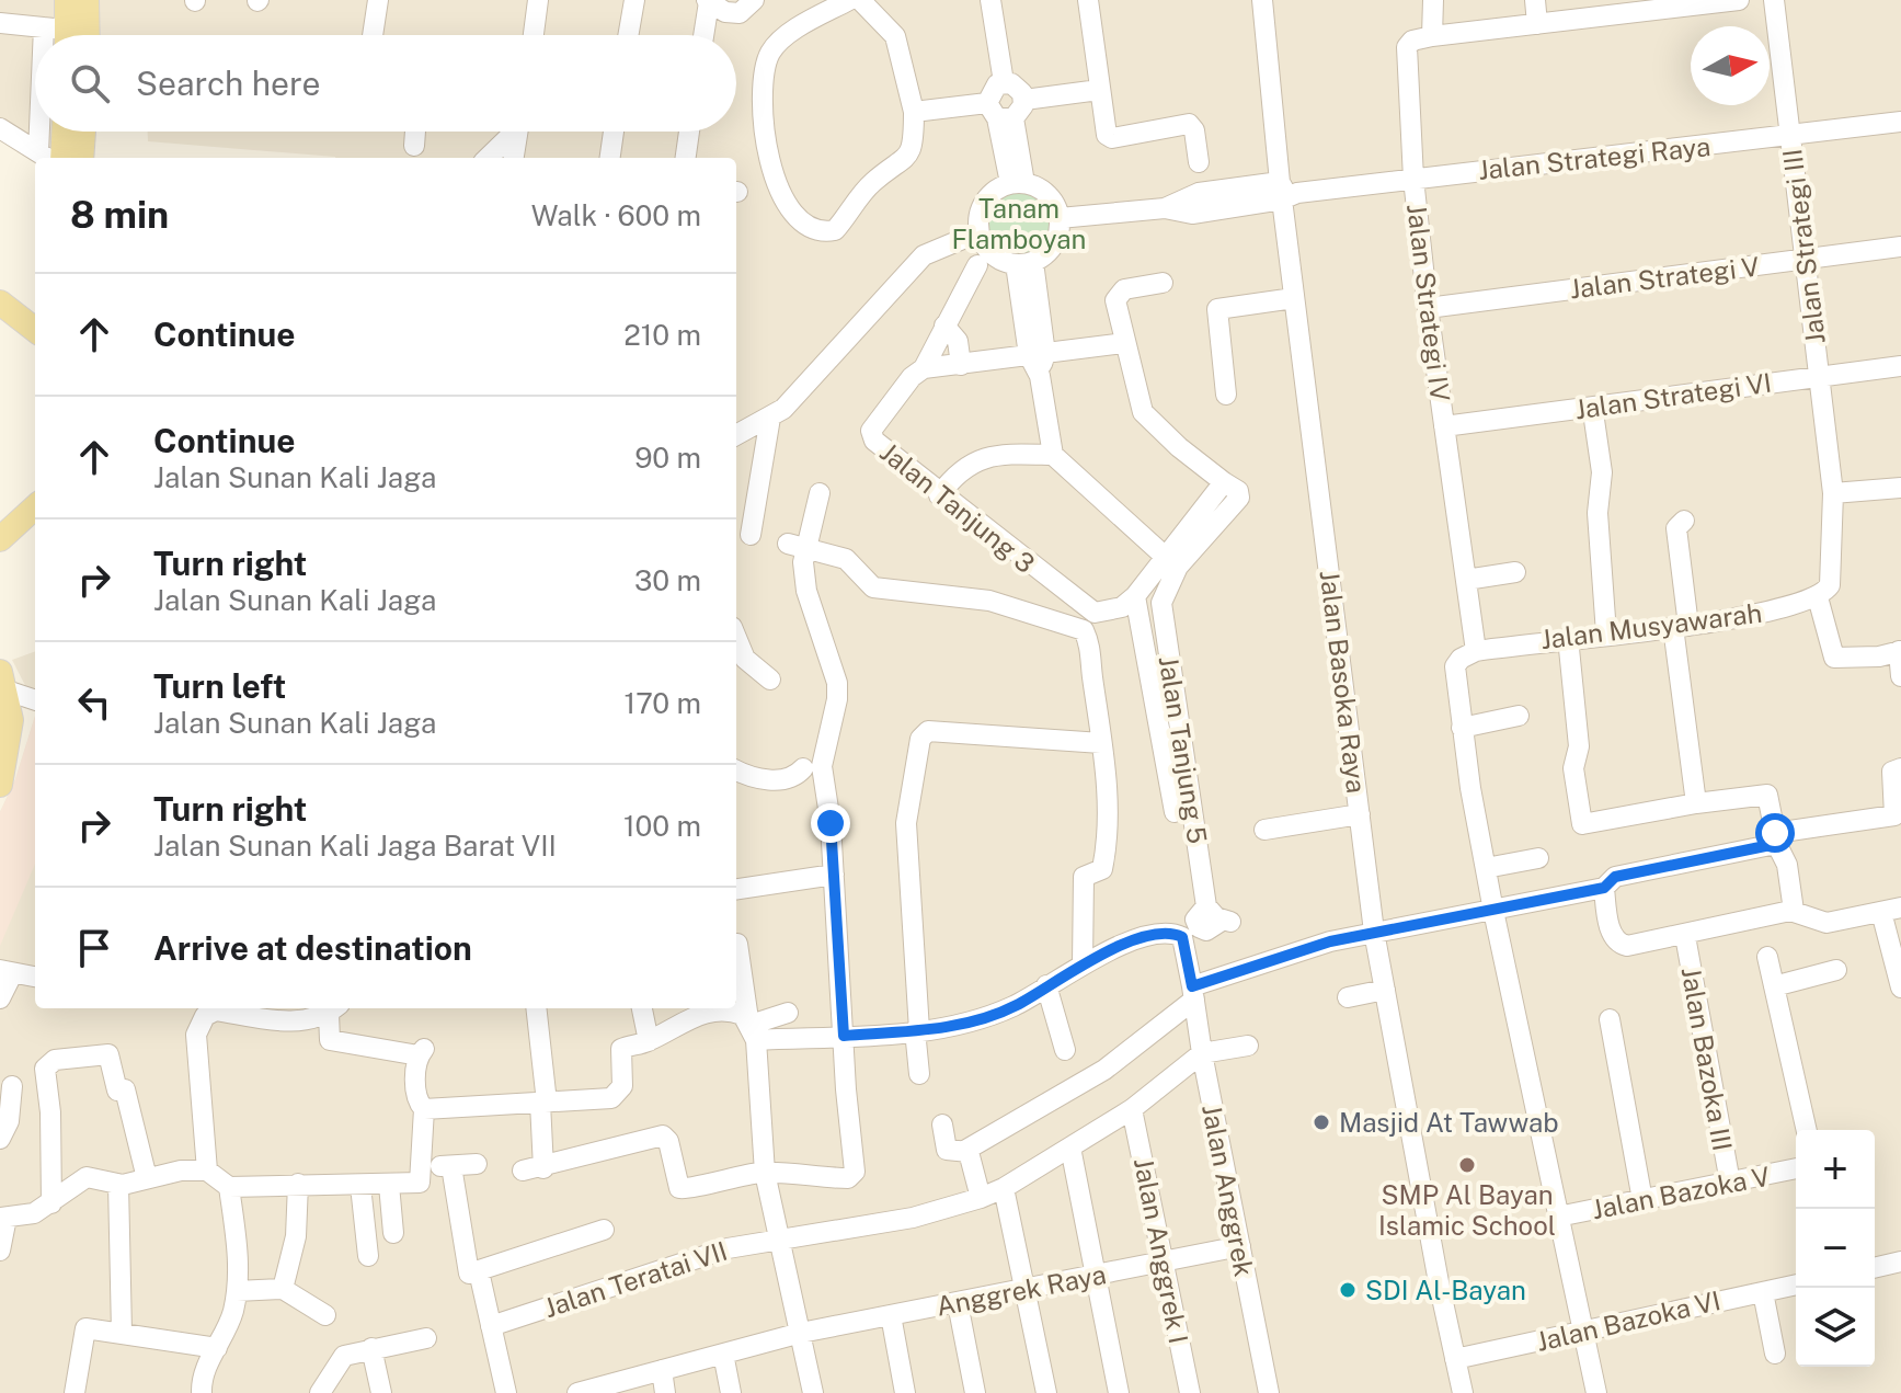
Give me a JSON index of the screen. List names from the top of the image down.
{
  "streets": {
    "street": [
      "Jalan Strategi Raya",
      "Jalan Strategi III",
      "Jalan Strategi V",
      "Jalan Strategi IV",
      "Jalan Strategi VI",
      "Jalan Tanjung 3",
      "Jalan Musyawarah",
      "Jalan Basoka Raya",
      "Jalan Tanjung 5",
      "Jalan Bazoka III",
      "Jalan Anggrek",
      "Jalan Bazoka V",
      "Jalan Anggrek I",
      "Jalan Teratai VII",
      "Anggrek Raya",
      "Jalan Bazoka VI"
    ]
  },
  "crossings": [
    ["Jalan Strategi Raya", "Jalan Strategi III"],
    ["Jalan Strategi Raya", "Jalan Strategi IV"],
    ["Jalan Strategi Raya", "Jalan Basoka Raya"],
    ["Jalan Strategi III", "Jalan Strategi V"],
    ["Jalan Strategi III", "Jalan Strategi VI"],
    ["Jalan Strategi III", "Jalan Musyawarah"],
    ["Jalan Strategi V", "Jalan Strategi IV"],
    ["Jalan Strategi IV", "Jalan Strategi VI"],
    ["Jalan Strategi IV", "Jalan Musyawarah"],
    ["Jalan Tanjung 3", "Jalan Tanjung 5"],
    ["Jalan Basoka Raya", "Jalan Bazoka VI"],
    ["Jalan Bazoka III", "Jalan Bazoka V"],
    ["Jalan Anggrek", "Jalan Teratai VII"],
    ["Jalan Anggrek", "Anggrek Raya"],
    ["Jalan Anggrek I", "Jalan Teratai VII"],
    ["Jalan Anggrek I", "Anggrek Raya"]
  ],
  "parks": ["Tanam Flamboyan"],
  "places": ["Masjid At Tawwab", "SMP Al Bayan Islamic School", "SDI Al-Bayan"],
  "north": "right",
  "page": {
    "search": "Search here",
    "heading": ["8 min", "Walk · 600 m"],
    "list": [
      ["Continue", "210 m"],
      ["Continue", "Jalan Sunan Kali Jaga", "90 m"],
      ["Turn right", "Jalan Sunan Kali Jaga", "30 m"],
      ["Turn left", "Jalan Sunan Kali Jaga", "170 m"],
      ["Turn right", "Jalan Sunan Kali Jaga Barat VII", "100 m"],
      "Arrive at destination"
    ],
    "map_buttons": ["+", "−"]
  }
}
